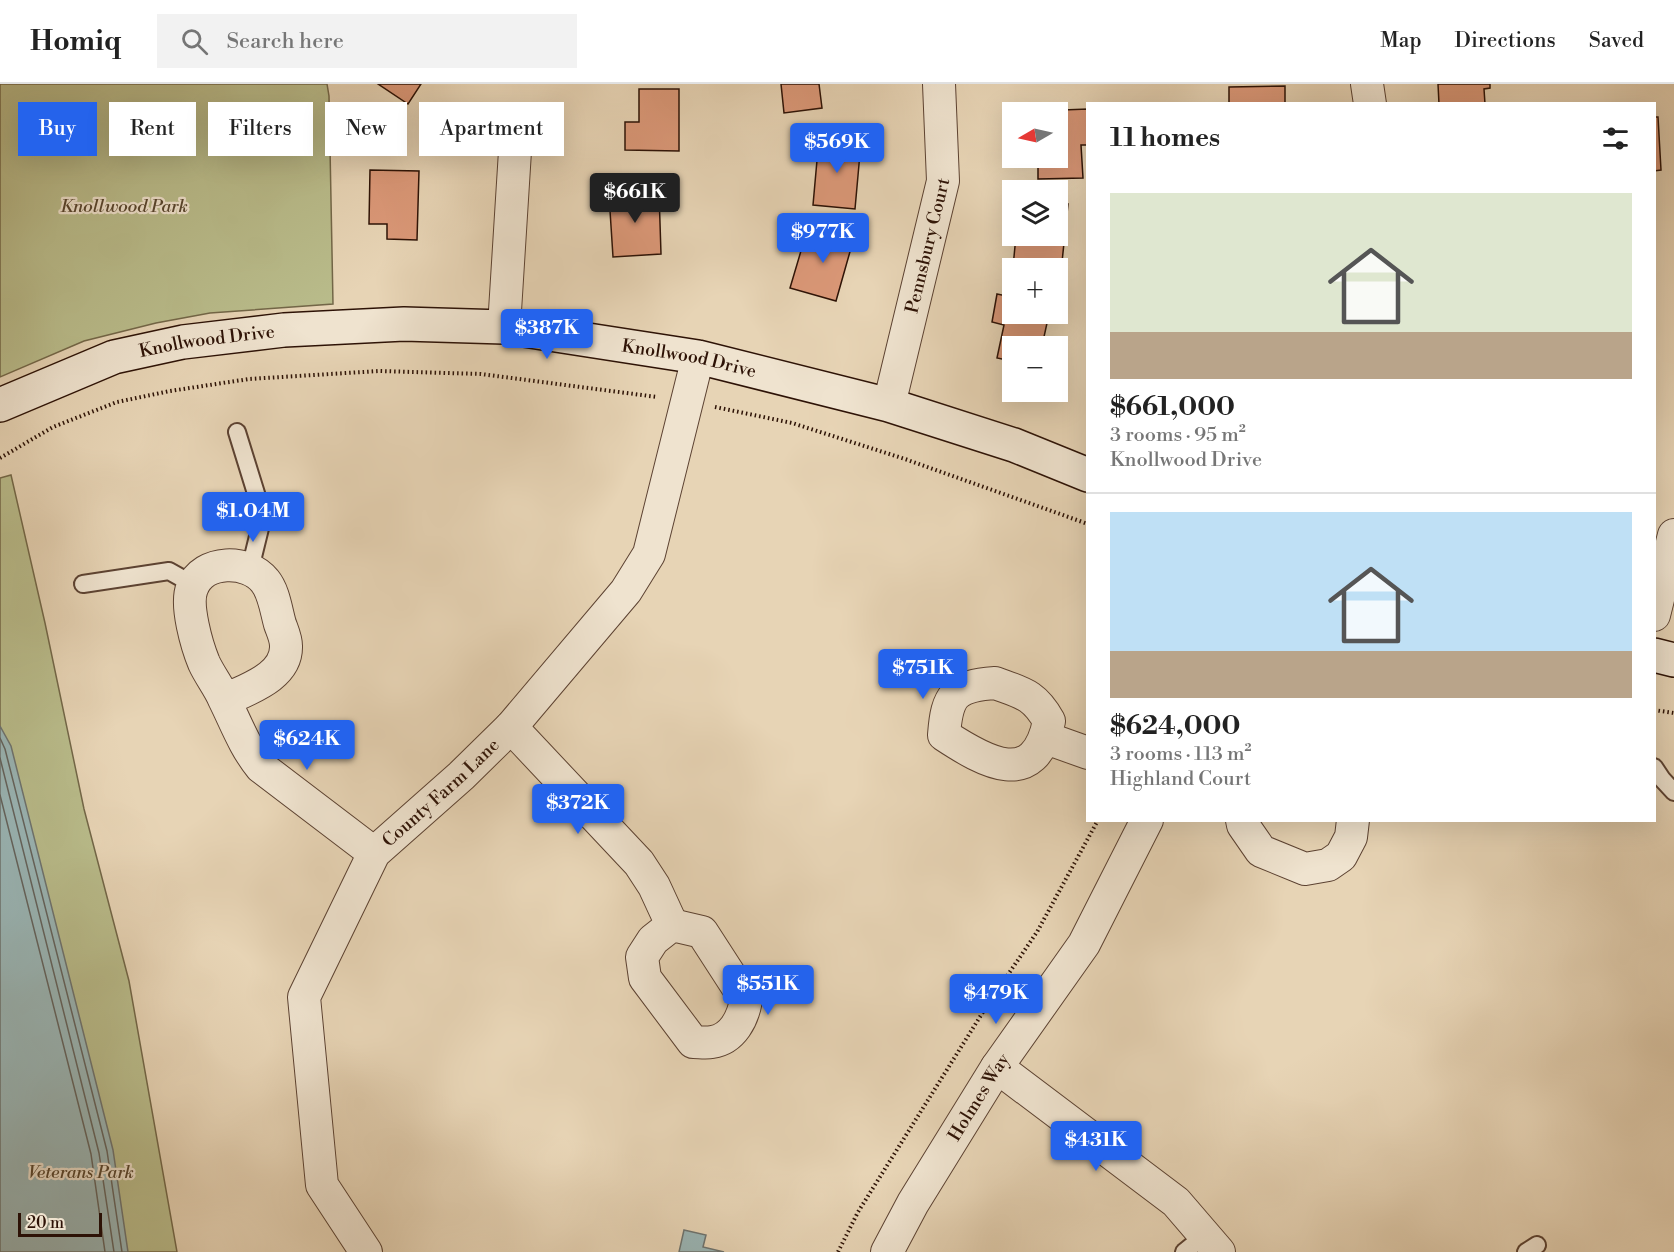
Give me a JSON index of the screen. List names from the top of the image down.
{
  "streets": {
    "street": [
      "Pennsbury Court",
      "Knollwood Drive",
      "County Farm Lane",
      "Holmes Way"
    ]
  },
  "crossings": [
    ["Pennsbury Court", "Knollwood Drive"],
    ["Knollwood Drive", "County Farm Lane"]
  ],
  "parks": ["Knollwood Park", "Veterans Park"],
  "scale_bar": "20 m",
  "north": "left",
  "page": {
    "header": "Homiq",
    "search": "Search here",
    "nav": ["Map", "Directions", "Saved"],
    "map_buttons": ["+", "−"],
    "chip": [
      "Buy",
      "Rent",
      "Filters",
      "New",
      "Apartment"
    ],
    "heading": "11 homes",
    "price": [
      "$569K",
      "$661K",
      "$977K",
      "$387K",
      "$1.04M",
      "$751K",
      "$624K",
      "$372K",
      "$551K",
      "$479K",
      "$431K"
    ],
    "list": [
      {
        "name": "$661,000",
        "note": "3 rooms · 95 m² · Knollwood Drive"
      },
      {
        "name": "$624,000",
        "note": "3 rooms · 113 m² · Highland Court"
      }
    ],
    "scale": "20 m"
  }
}
